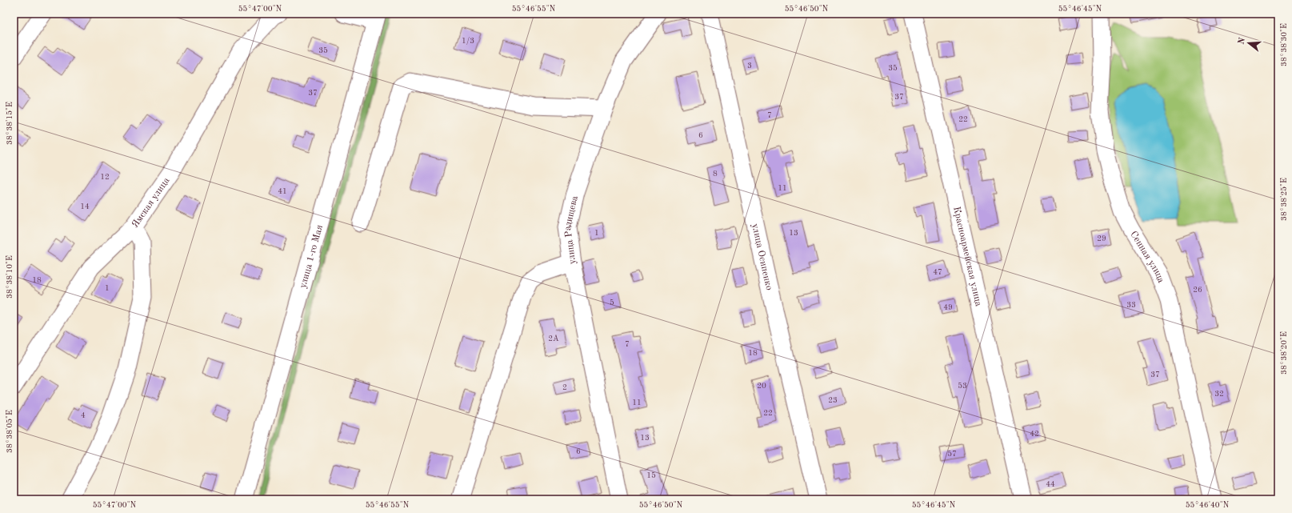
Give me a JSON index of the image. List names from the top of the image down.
{
  "streets": {
    "street": [
      "Ямская улица",
      "улица Радищева",
      "Красноармейская улица",
      "улица 1-го Мая",
      "улица Осипенко",
      "Сенная улица"
    ]
  },
  "house_numbers": [
    "1/3",
    "35",
    "3",
    "35",
    "37",
    "37",
    "7",
    "22",
    "6",
    "8",
    "12",
    "11",
    "41",
    "14",
    "1",
    "13",
    "29",
    "47",
    "18",
    "1",
    "26",
    "5",
    "33",
    "49",
    "2А",
    "7",
    "18",
    "37",
    "20",
    "53",
    "2",
    "32",
    "23",
    "11",
    "22",
    "4",
    "42",
    "13",
    "6",
    "57",
    "15",
    "44"
  ],
  "north": "left",
  "coordinates": [
    "55°47'00\"N",
    "55°46'55\"N",
    "55°46'50\"N",
    "55°46'45\"N",
    "38°38'30\"E",
    "38°38'15\"E",
    "38°38'25\"E",
    "38°38'10\"E",
    "38°38'20\"E",
    "38°38'05\"E",
    "55°46'40\"N"
  ]
}
